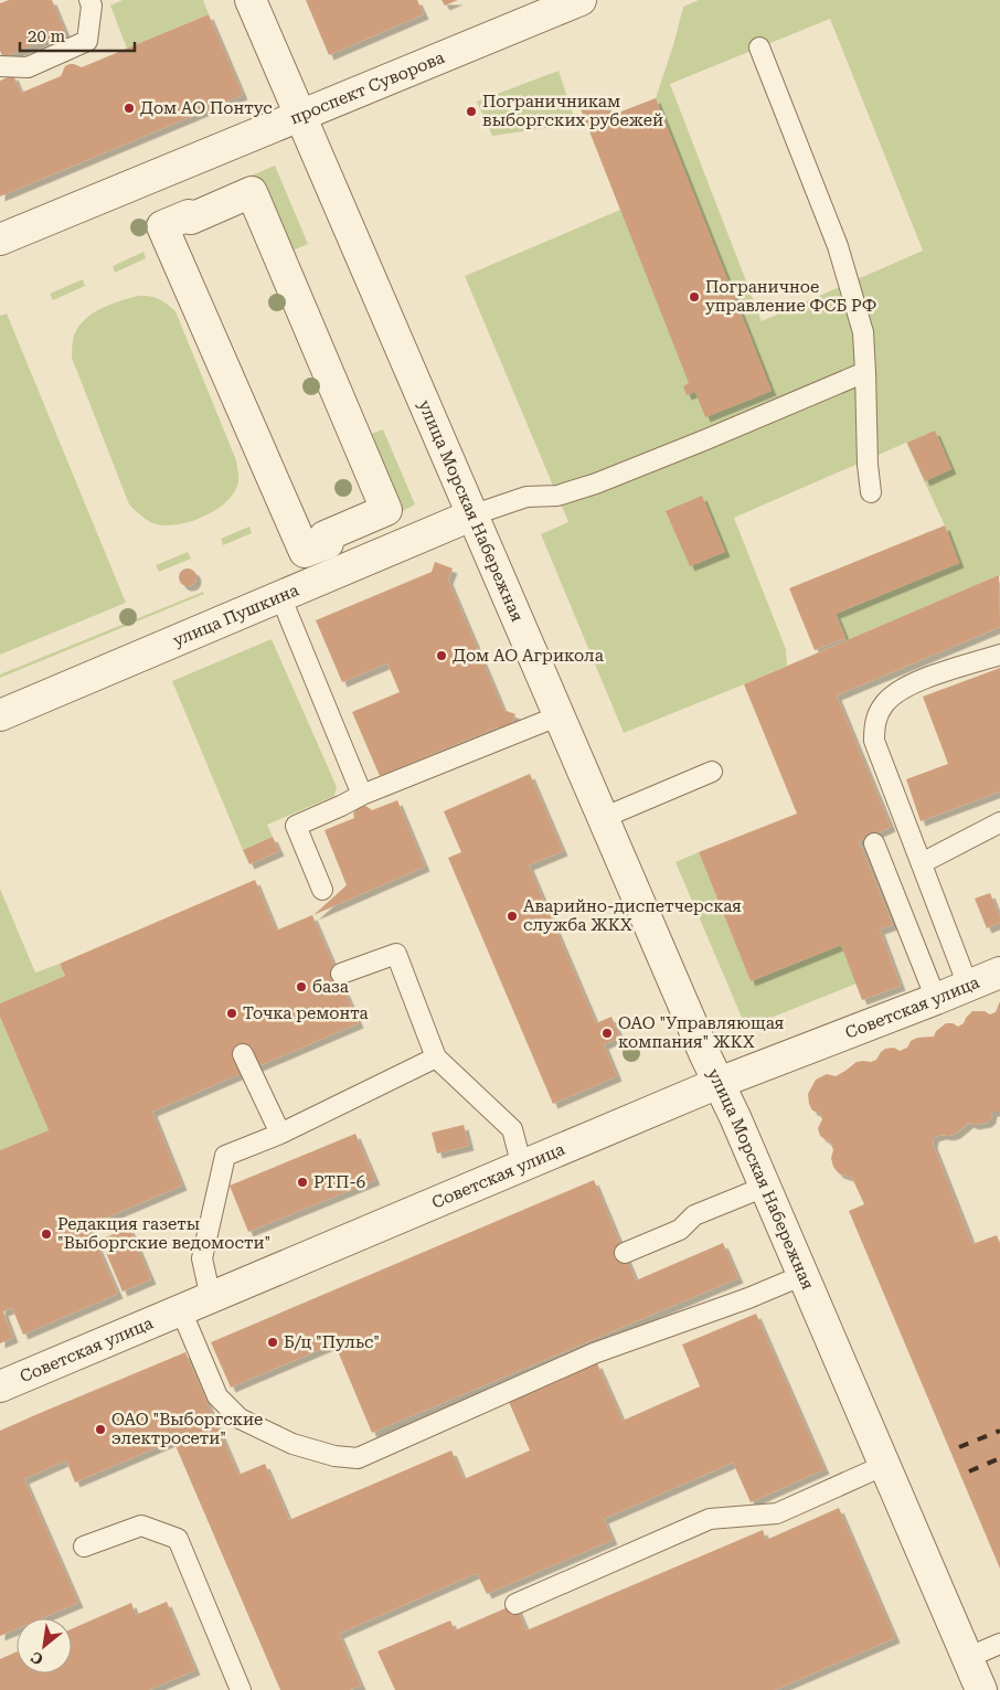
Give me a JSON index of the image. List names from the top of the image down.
{
  "streets": {
    "street": [
      "проспект Суворова",
      "улица Морская Набережная",
      "улица Пушкина",
      "Советская улица"
    ]
  },
  "crossings": [
    ["проспект Суворова", "улица Морская Набережная"],
    ["улица Морская Набережная", "улица Пушкина"],
    ["улица Морская Набережная", "Советская улица"]
  ],
  "places": [
    "Дом АО Понтус",
    "Пограничникам выборгских рубежей",
    "Пограничное управление ФСБ РФ",
    "Дом АО Агрикола",
    "Аварийно-диспетчерская служба ЖКХ",
    "база",
    "Точка ремонта",
    "ОАО \"Управляющая компания\" ЖКХ",
    "РТП-6",
    "Редакция газеты \"Выборгские ведомости\"",
    "Б/ц \"Пульс\"",
    "ОАО \"Выборгские электросети\""
  ],
  "scale_bar": "20 m",
  "north": "bottom left"
}
